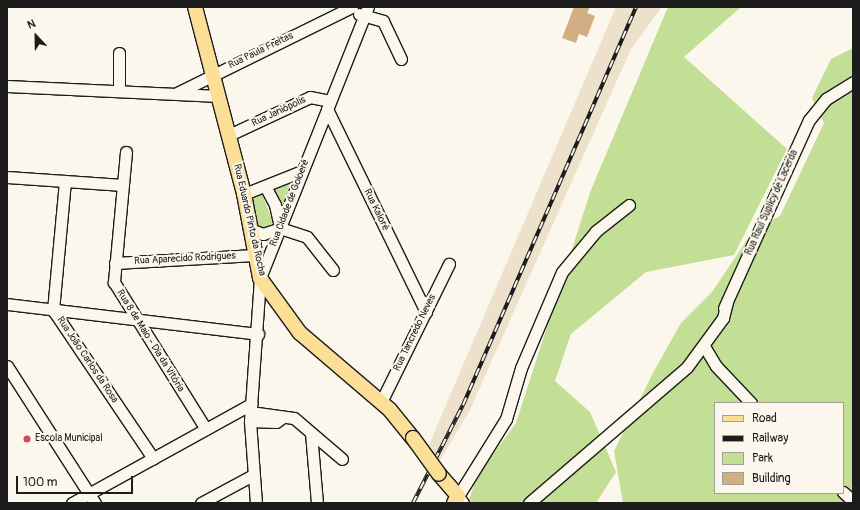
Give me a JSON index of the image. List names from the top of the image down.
{
  "streets": {
    "main road": ["Rua Eduardo Pinto da Rocha"],
    "street": [
      "Rua Paula Freitas",
      "Rua Janiópolis",
      "Rua Cidade de Goioerê",
      "Rua Raul Suplicy de Lacerda",
      "Rua Kaloré",
      "Rua Aparecido Rodrigues",
      "Rua Tancredo Neves",
      "Rua 8 de Maio - Dia da Vitória",
      "Rua João Carlos da Rosa"
    ]
  },
  "crossings": [
    ["Rua Paula Freitas", "Rua Cidade de Goioerê"],
    ["Rua Paula Freitas", "Rua Eduardo Pinto da Rocha"],
    ["Rua Janiópolis", "Rua Cidade de Goioerê"],
    ["Rua Janiópolis", "Rua Kaloré"],
    ["Rua Janiópolis", "Rua Eduardo Pinto da Rocha"],
    ["Rua Cidade de Goioerê", "Rua Kaloré"],
    ["Rua Cidade de Goioerê", "Rua Eduardo Pinto da Rocha"],
    ["Rua Kaloré", "Rua Tancredo Neves"],
    ["Rua Eduardo Pinto da Rocha", "Rua Aparecido Rodrigues"],
    ["Rua Eduardo Pinto da Rocha", "Rua Tancredo Neves"],
    ["Rua Aparecido Rodrigues", "Rua 8 de Maio - Dia da Vitória"]
  ],
  "places": ["Escola Municipal"],
  "legend": [
    "Road",
    "Railway",
    "Park",
    "Building"
  ],
  "scale_bar": "100 m",
  "north": "top"
}
